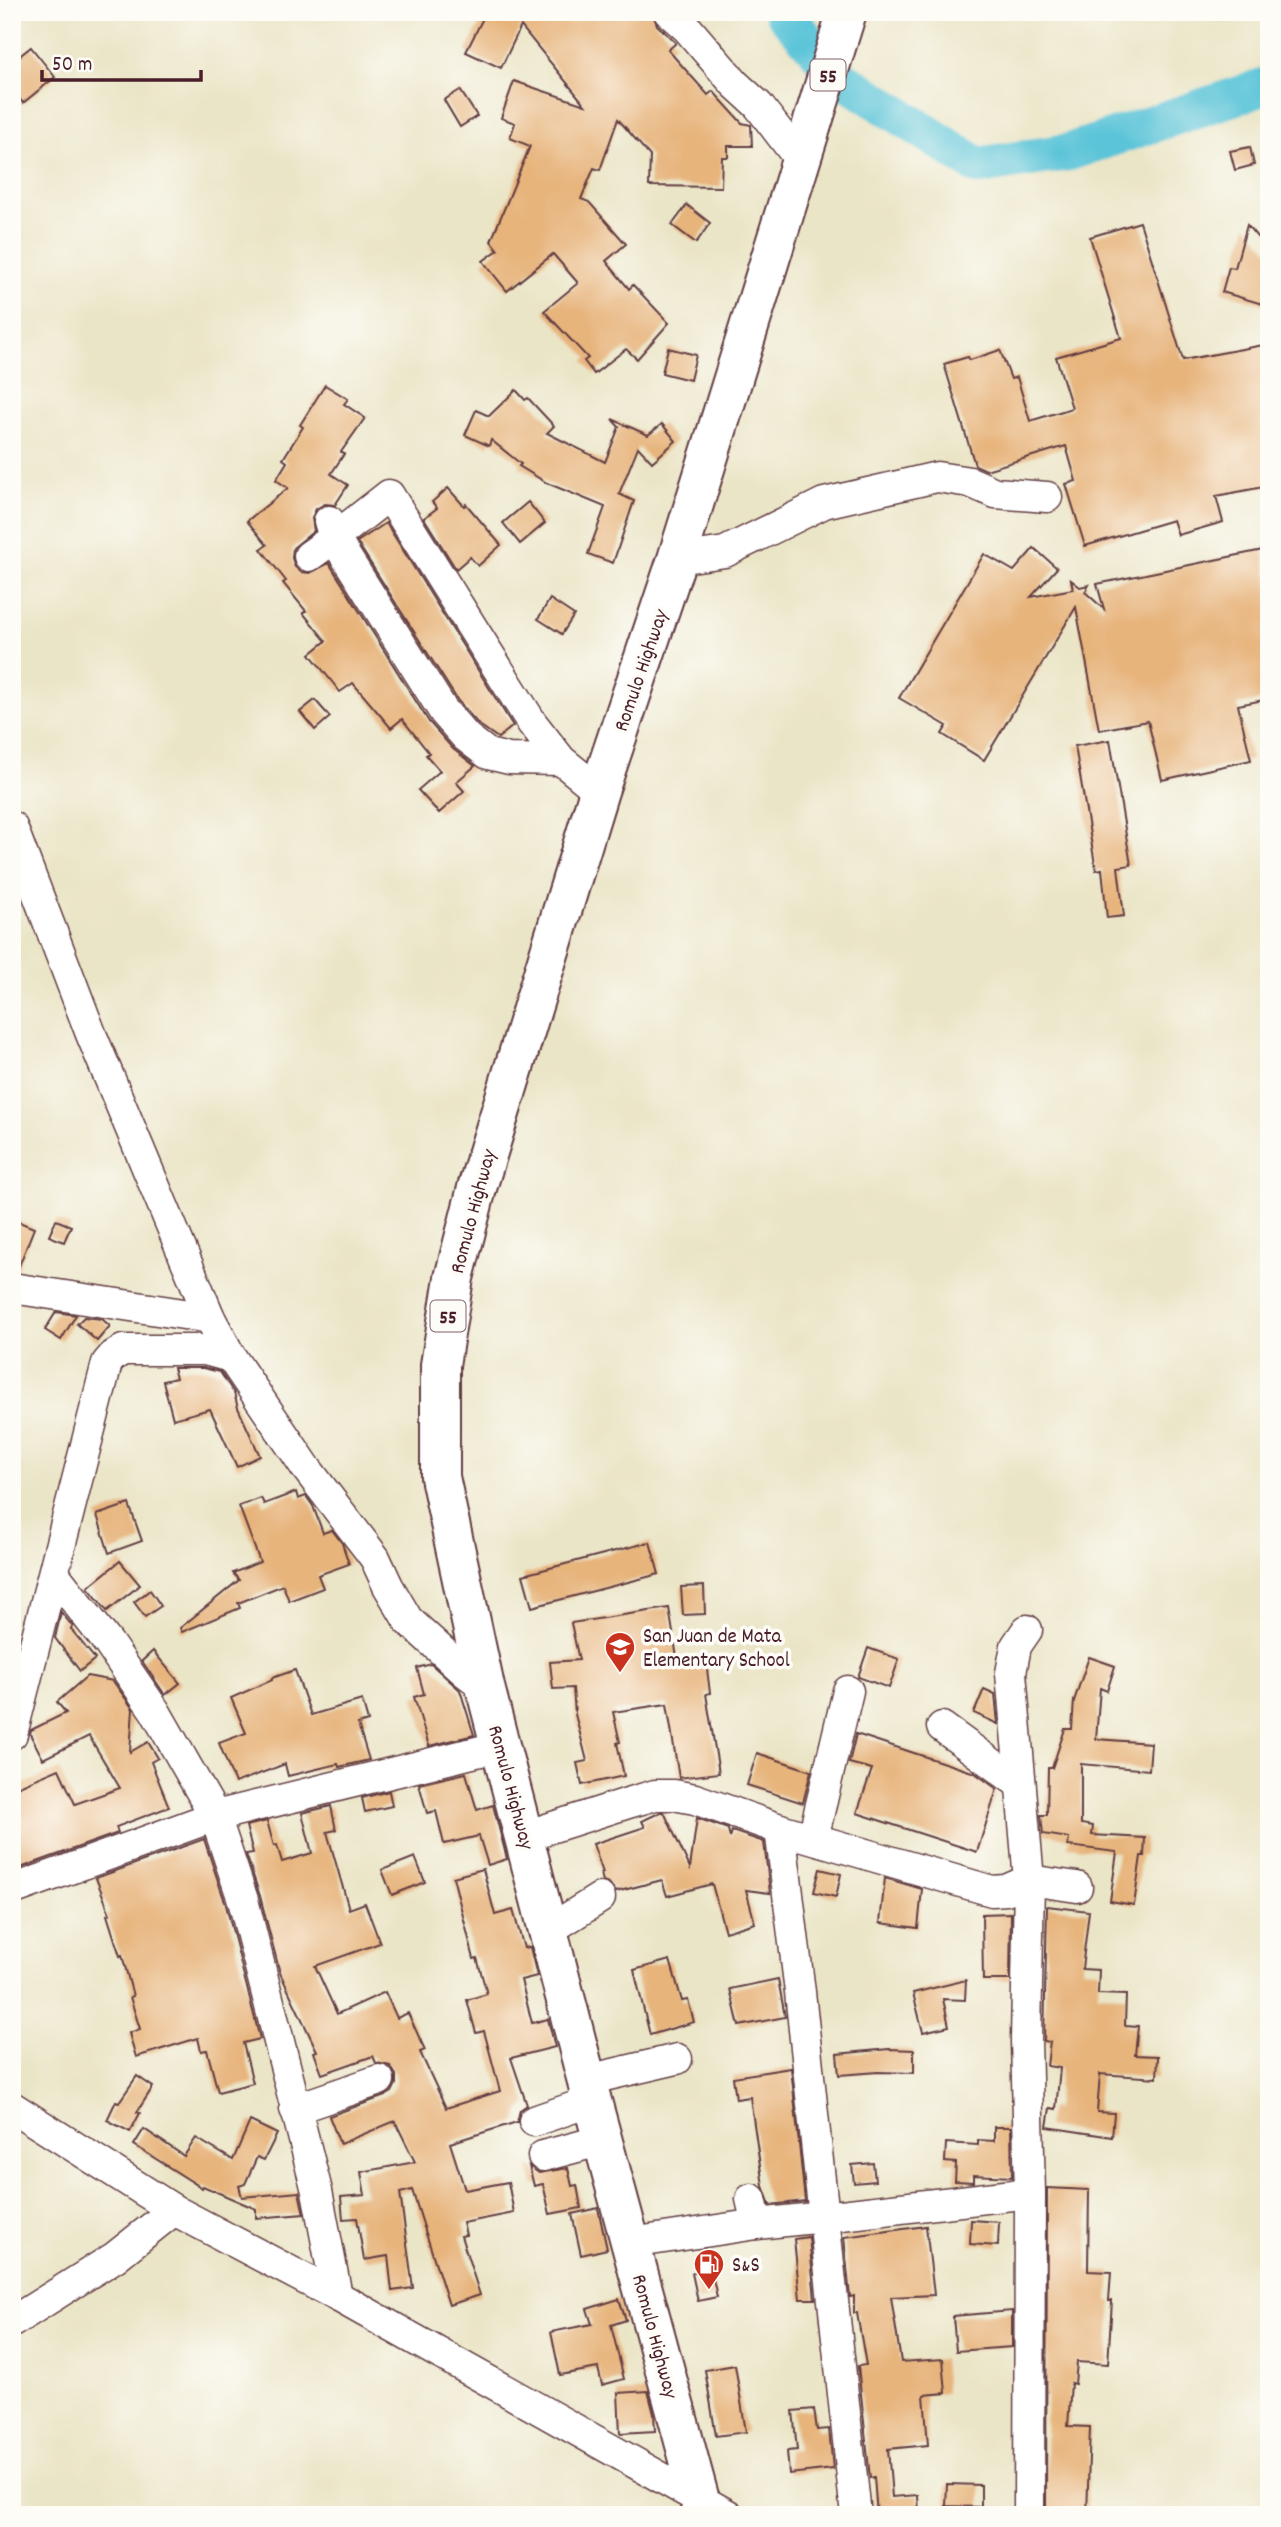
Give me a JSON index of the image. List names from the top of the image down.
{
  "streets": {
    "highway": ["55", "Romulo Highway"]
  },
  "places": {
    "school or university": ["San Juan de Mata Elementary School"],
    "fuel station": ["S&S"]
  },
  "scale_bar": "50 m"
}
